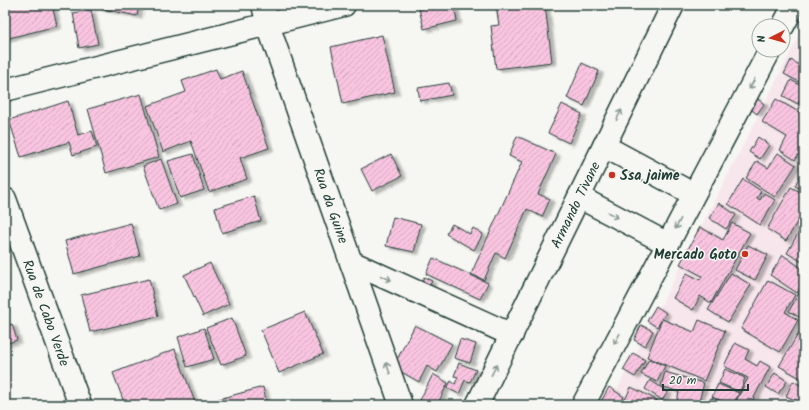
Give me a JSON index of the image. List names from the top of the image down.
{
  "streets": {
    "street": ["Rua da Guine", "Armando Tivane", "Rua de Cabo Verde"]
  },
  "one_way": ["Rua da Guine"],
  "places": ["Ssa jaime", "Mercado Goto"],
  "scale_bar": "20 m",
  "north": "left"
}
